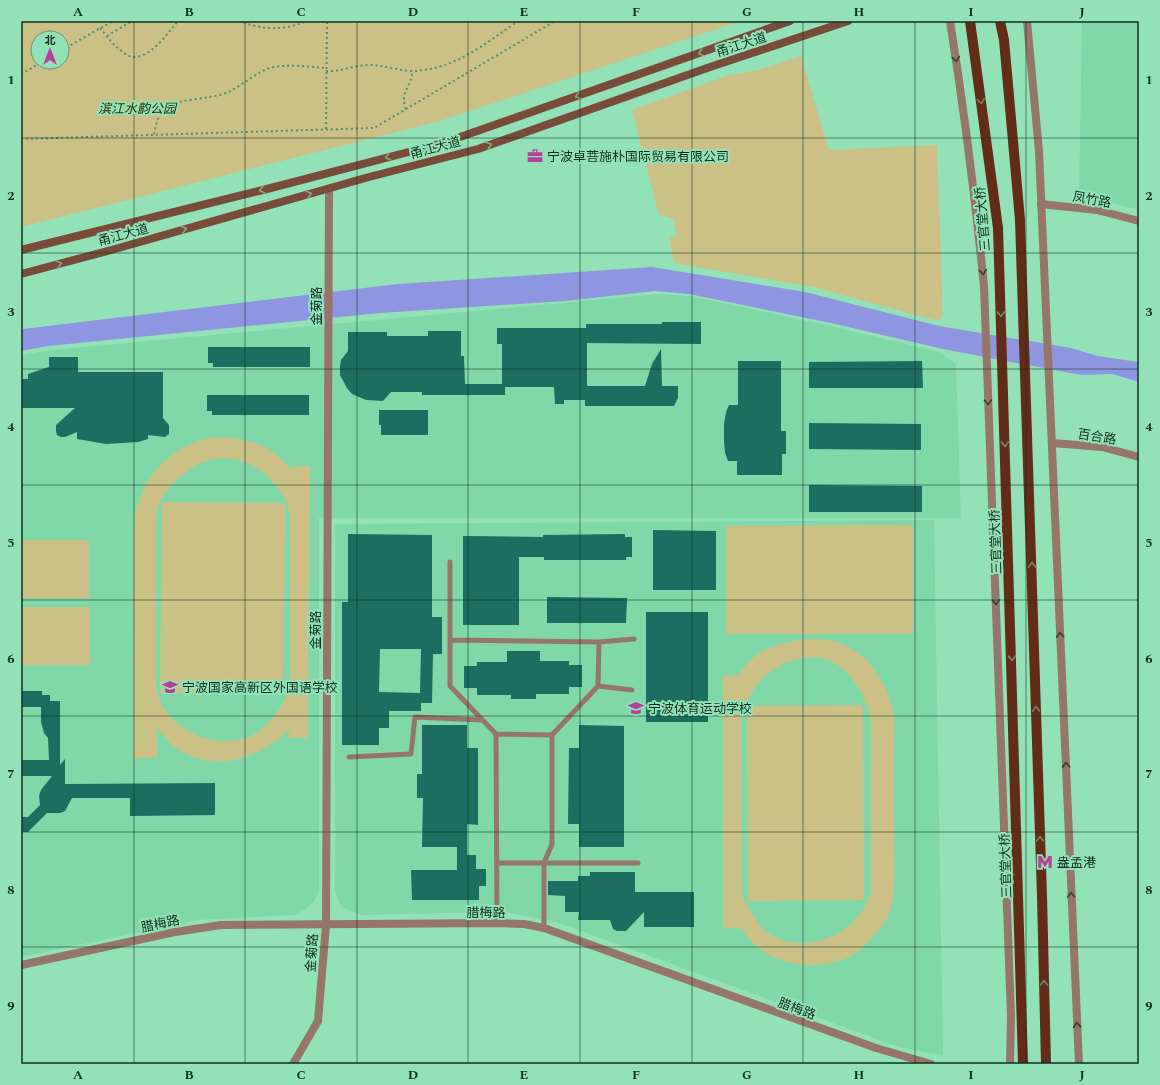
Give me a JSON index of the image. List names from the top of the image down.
{
  "streets": {
    "main road": ["甬江大道", "三官堂大桥"],
    "street": [
      "凤竹路",
      "金菊路",
      "百合路",
      "腊梅路"
    ]
  },
  "crossings": [
    ["甬江大道", "金菊路"],
    ["金菊路", "腊梅路"]
  ],
  "parks": ["滨江水韵公园"],
  "places": {
    "office": ["宁波卓菩施朴国际贸易有限公司"],
    "school or university": ["宁波国家高新区外国语学校", "宁波体育运动学校"],
    "metro station": ["盎孟港"]
  },
  "north": "top",
  "grid": {
    "columns": [
      "A",
      "B",
      "C",
      "D",
      "E",
      "F",
      "G",
      "H",
      "I",
      "J"
    ],
    "rows": [
      "1",
      "2",
      "3",
      "4",
      "5",
      "6",
      "7",
      "8",
      "9"
    ]
  }
}
